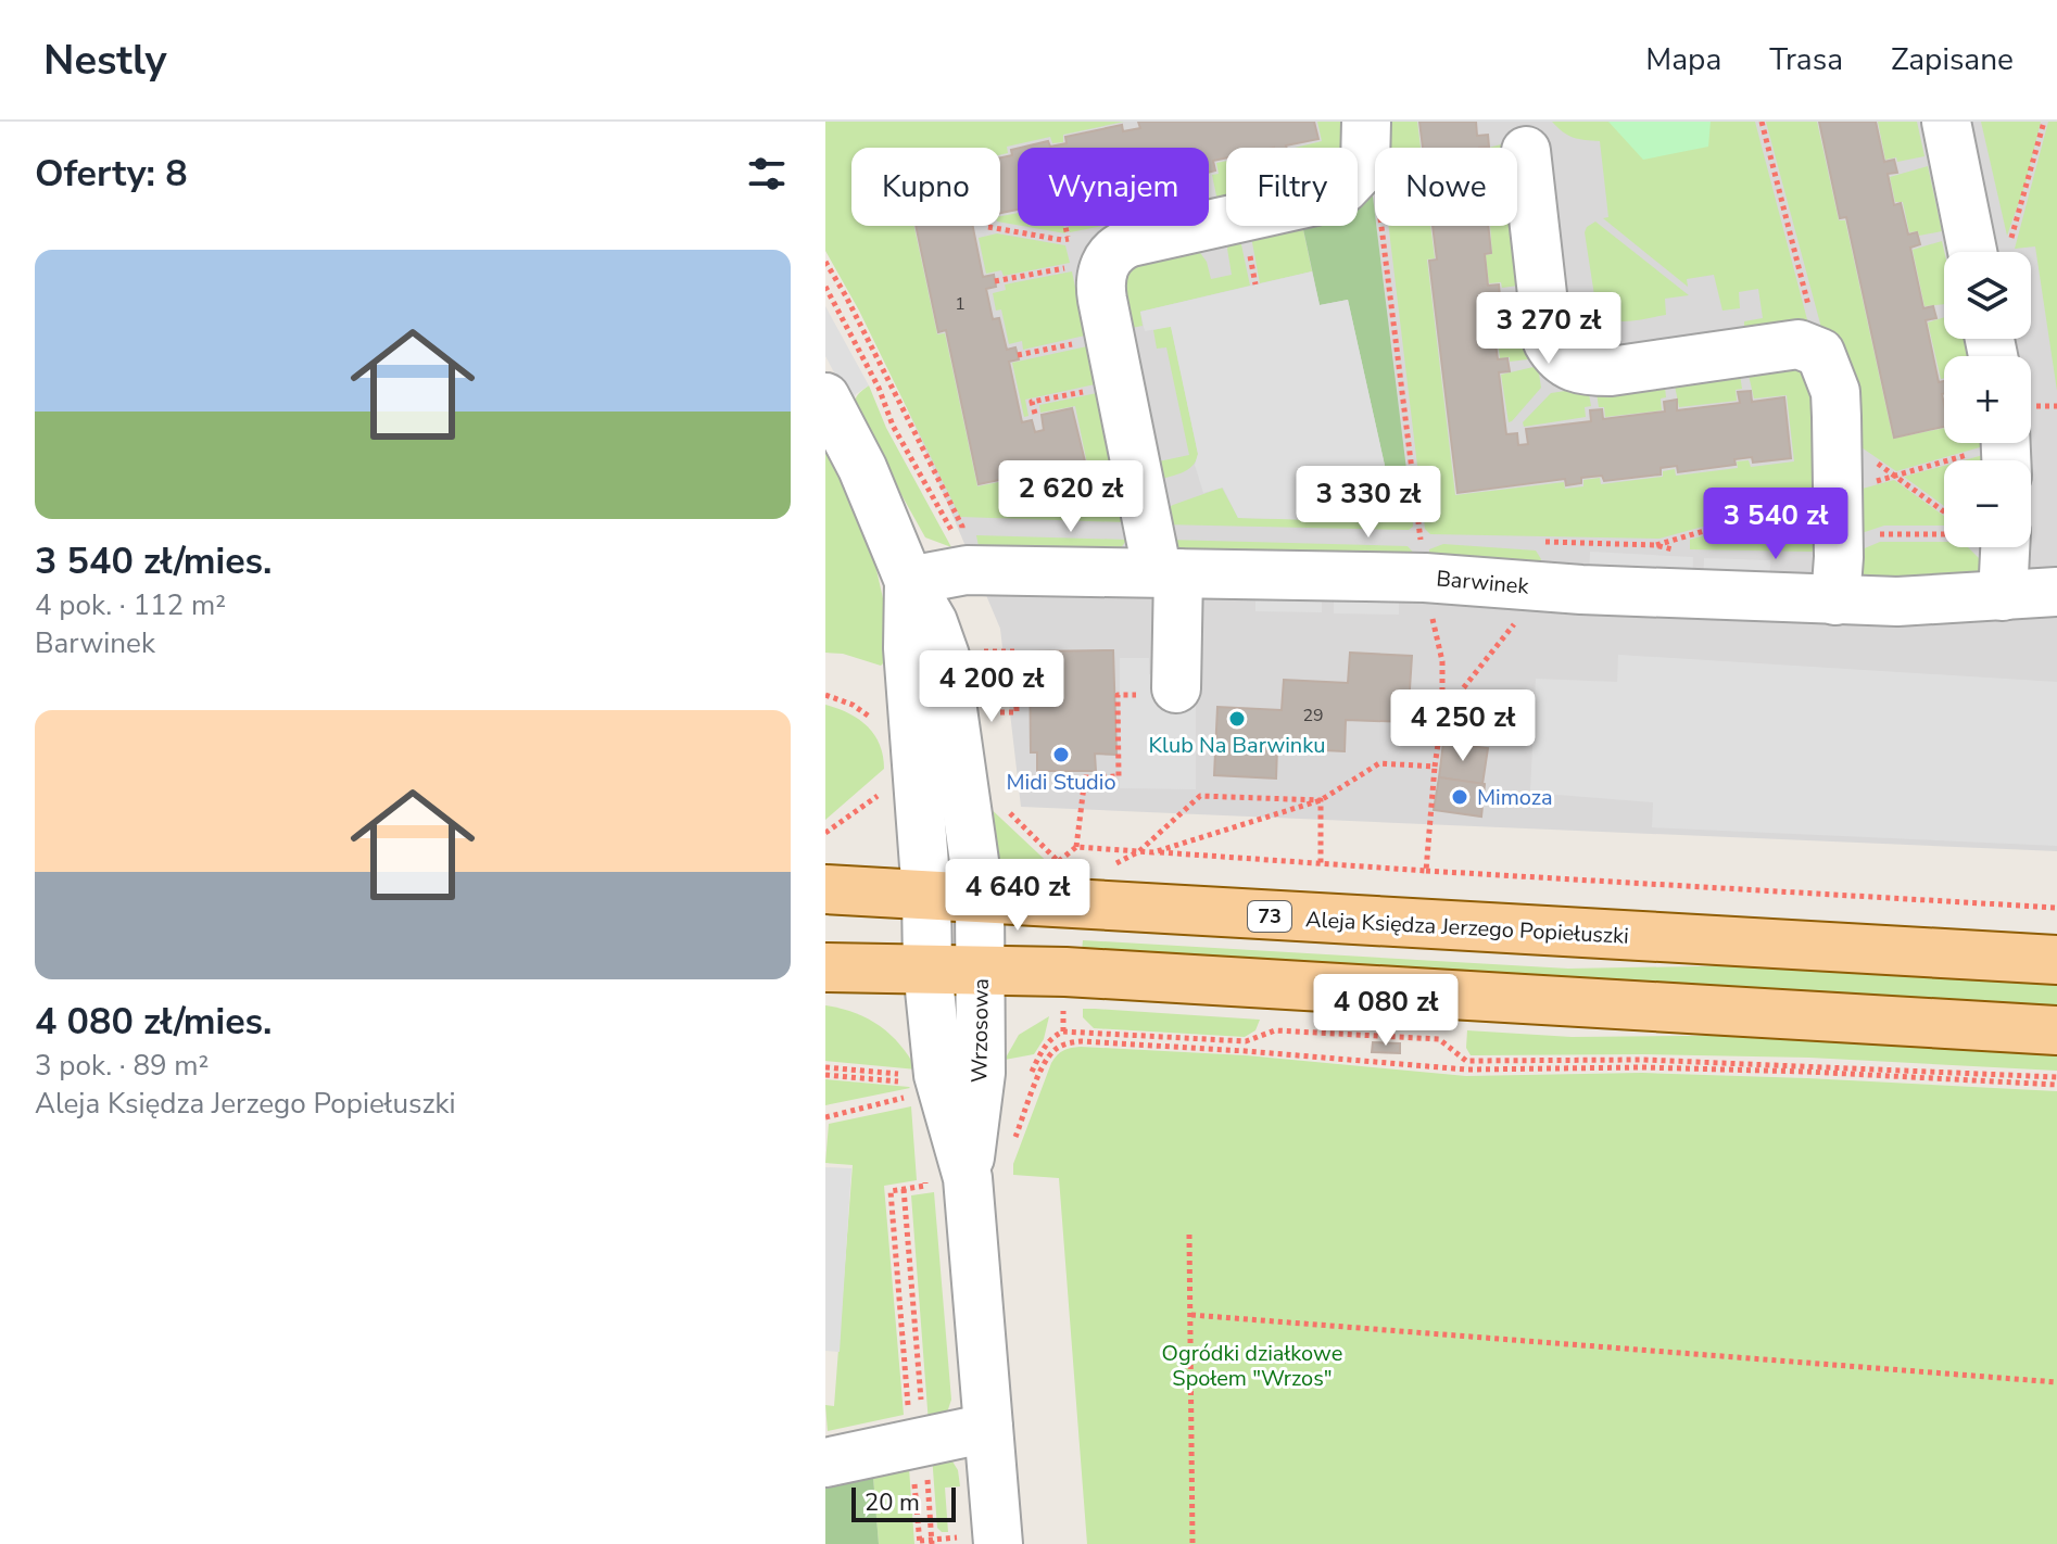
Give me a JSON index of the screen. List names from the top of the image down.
{
  "streets": {
    "main road": ["73", "Aleja Księdza Jerzego Popiełuszki"],
    "street": ["Barwinek", "Wrzosowa"]
  },
  "crossings": [
    ["Barwinek", "Wrzosowa"],
    ["Aleja Księdza Jerzego Popiełuszki", "Wrzosowa"]
  ],
  "parks": ["Ogródki działkowe Społem \"Wrzos\""],
  "places": ["Klub Na Barwinku", "Midi Studio", "Mimoza"],
  "house_numbers": ["1", "29"],
  "scale_bar": "20 m",
  "page": {
    "header": "Nestly",
    "nav": ["Mapa", "Trasa", "Zapisane"],
    "heading": "Oferty: 8",
    "chip": [
      "Kupno",
      "Wynajem",
      "Filtry",
      "Nowe"
    ],
    "list": [
      {
        "name": "3 540 zł/mies.",
        "note": "4 pok. · 112 m² · Barwinek"
      },
      {
        "name": "4 080 zł/mies.",
        "note": "3 pok. · 89 m² · Aleja Księdza Jerzego Popiełuszki"
      }
    ],
    "map_buttons": ["+", "−"],
    "price": [
      "3 270 zł",
      "2 620 zł",
      "3 330 zł",
      "3 540 zł",
      "4 200 zł",
      "4 250 zł",
      "4 640 zł",
      "4 080 zł"
    ],
    "scale": "20 m"
  }
}
